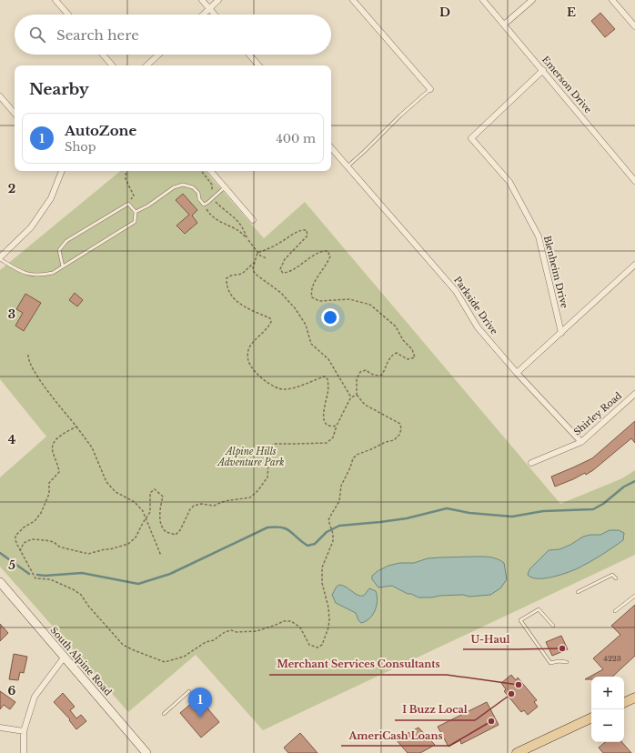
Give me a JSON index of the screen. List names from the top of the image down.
{
  "streets": {
    "main road": ["South Alpine Road"],
    "street": [
      "Emerson Drive",
      "Blenheim Drive",
      "Parkside Drive",
      "Shirley Road"
    ]
  },
  "crossings": [
    ["Emerson Drive", "Blenheim Drive"],
    ["Parkside Drive", "Shirley Road"]
  ],
  "parks": ["Alpine Hills Adventure Park"],
  "places": [
    "U-Haul",
    "Merchant Services Consultants",
    "I Buzz Local",
    "AmeriCash Loans"
  ],
  "house_numbers": ["4223"],
  "page": {
    "search": "Search here",
    "heading": "Nearby",
    "list": [
      {
        "mark": "1",
        "name": "AutoZone",
        "note": "Shop",
        "value": "400 m"
      }
    ],
    "map_buttons": ["+", "−"],
    "pins": "1"
  },
  "grid": {
    "columns": ["D", "E"],
    "rows": [
      "2",
      "3",
      "4",
      "5",
      "6"
    ]
  }
}
